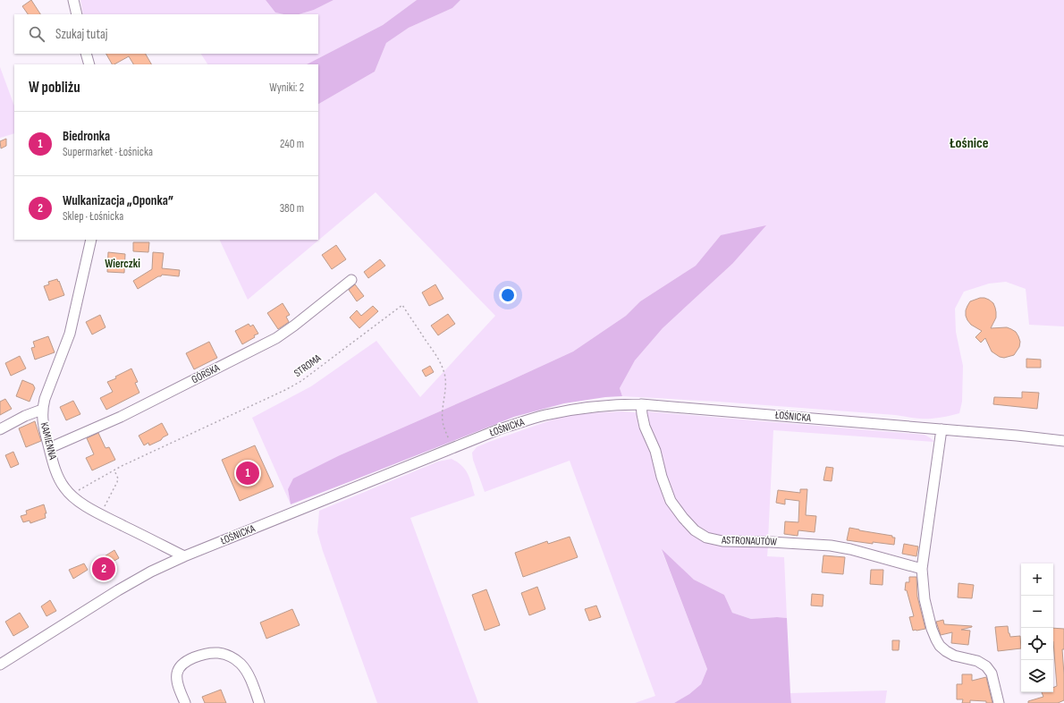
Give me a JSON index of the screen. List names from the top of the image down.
{
  "streets": {
    "street": [
      "GÓRSKA",
      "ŁOŚNICKA",
      "KAMIENNA",
      "ASTRONAUTÓW"
    ],
    "path": ["STROMA"]
  },
  "crossings": [
    ["STROMA", "ŁOŚNICKA"],
    ["STROMA", "KAMIENNA"],
    ["GÓRSKA", "KAMIENNA"],
    ["ŁOŚNICKA", "KAMIENNA"],
    ["ŁOŚNICKA", "ASTRONAUTÓW"]
  ],
  "districts": ["Łośnice", "Wierczki"],
  "page": {
    "search": "Szukaj tutaj",
    "heading": ["W pobliżu", "Wyniki: 2"],
    "list": [
      {
        "mark": "1",
        "name": "Biedronka",
        "note": "Supermarket · Łośnicka",
        "value": "240 m"
      },
      {
        "mark": "2",
        "name": "Wulkanizacja „Oponka”",
        "note": "Sklep · Łośnicka",
        "value": "380 m"
      }
    ],
    "pins": ["1", "2"],
    "map_buttons": ["+", "−"]
  }
}
